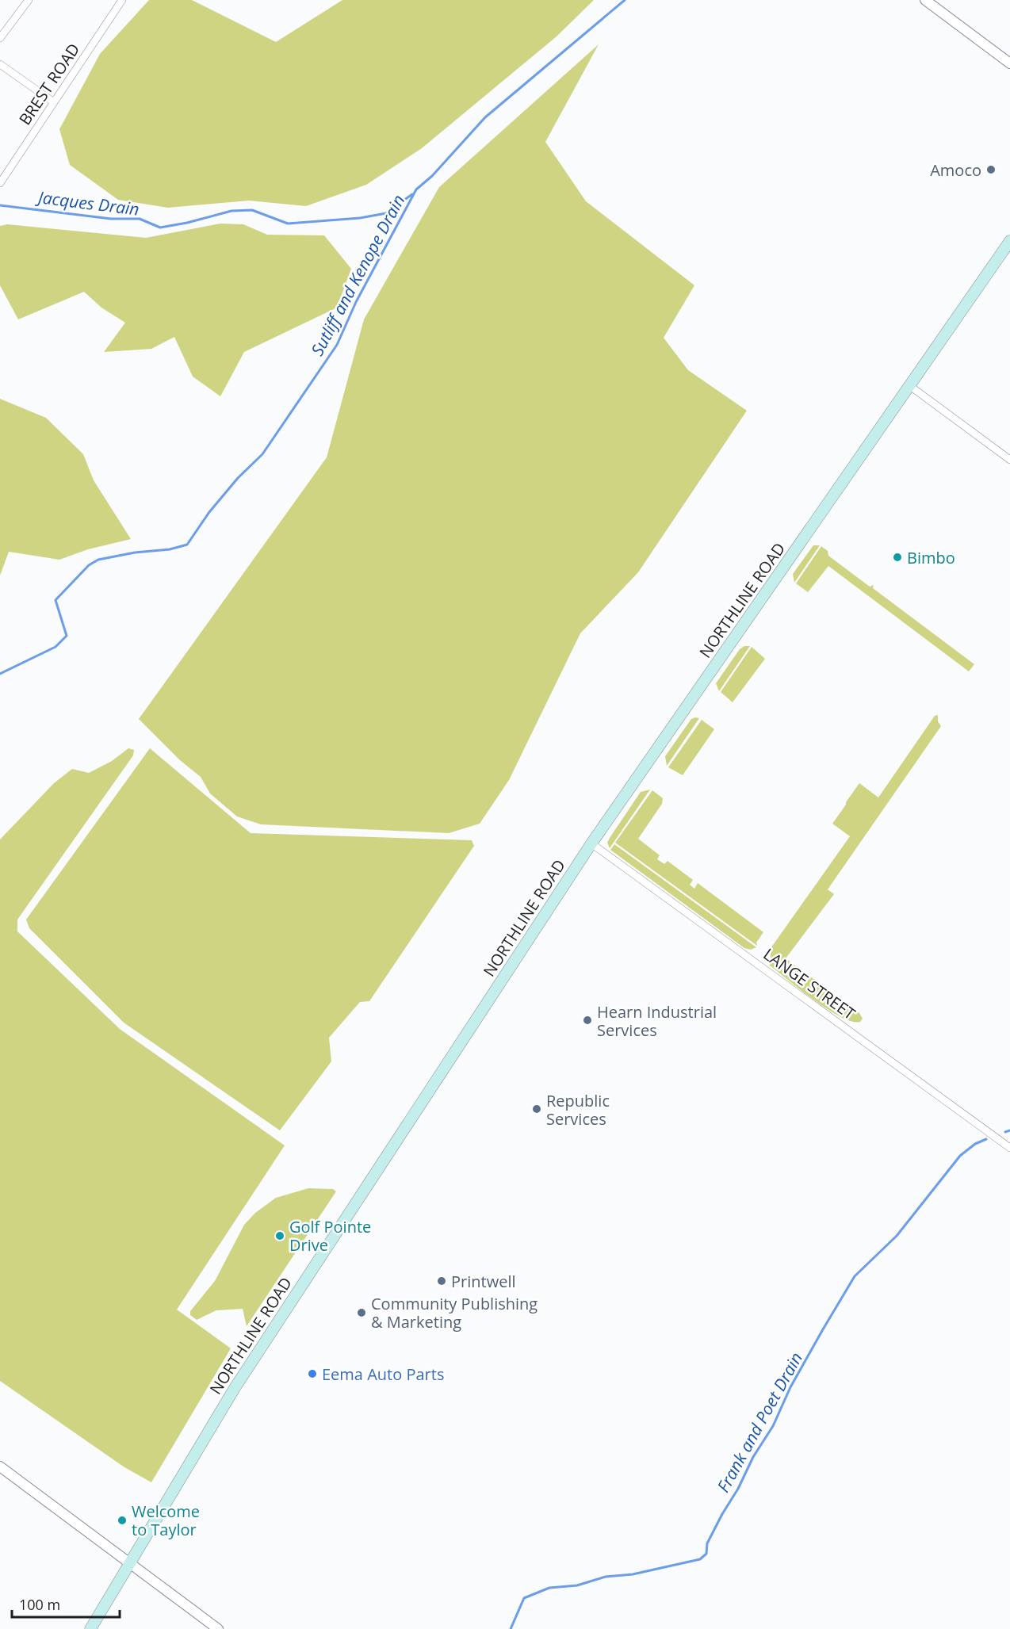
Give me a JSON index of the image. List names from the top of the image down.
{
  "streets": {
    "main road": ["NORTHLINE ROAD"],
    "street": ["BREST ROAD", "LANGE STREET"]
  },
  "crossings": [
    ["NORTHLINE ROAD", "LANGE STREET"]
  ],
  "water": ["Jacques Drain", "Sutliff and Kenope Drain", "Frank and Poet Drain"],
  "places": [
    "Amoco",
    "Bimbo",
    "Hearn Industrial Services",
    "Republic Services",
    "Golf Pointe Drive",
    "Printwell",
    "Community Publishing & Marketing",
    "Eema Auto Parts",
    "Welcome to Taylor"
  ],
  "scale_bar": "100 m"
}
